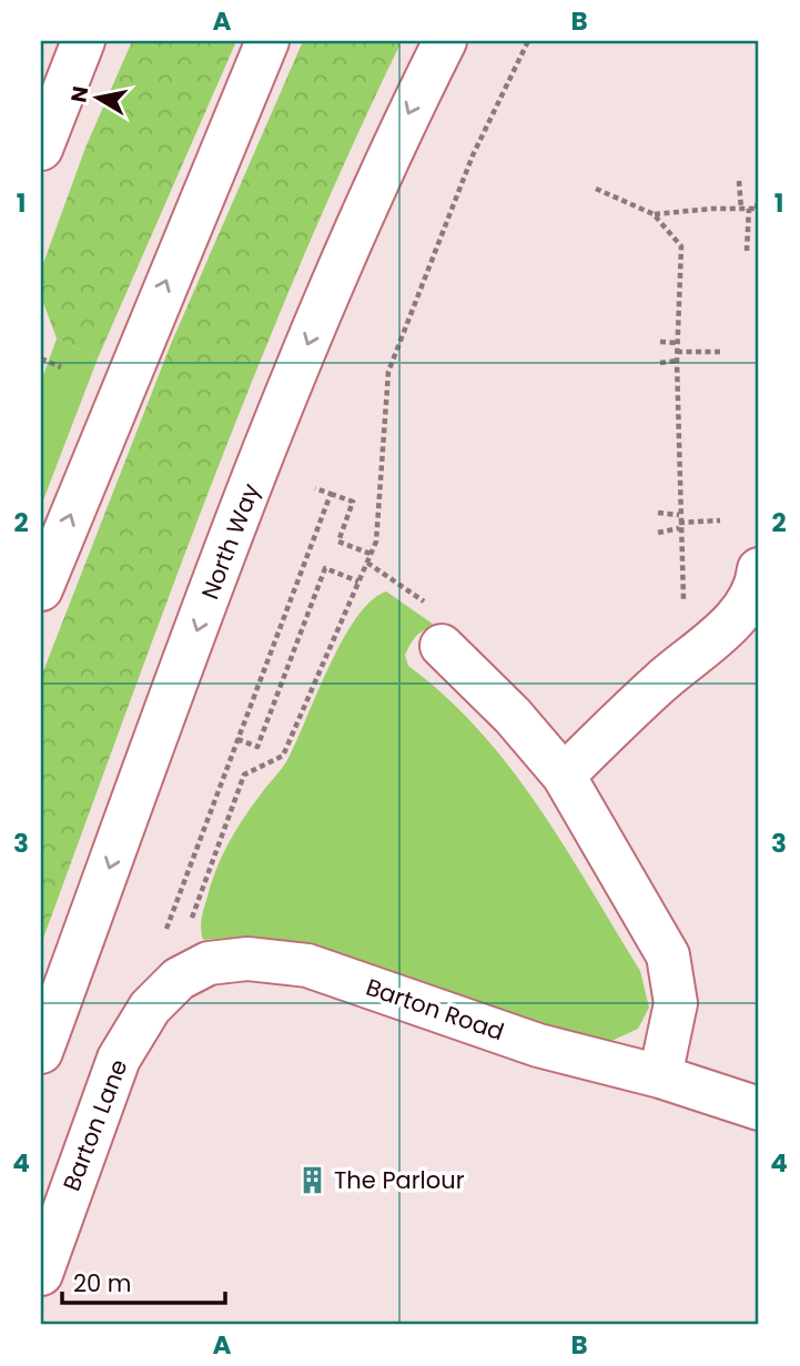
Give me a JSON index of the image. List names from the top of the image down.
{
  "streets": {
    "main road": ["North Way", "Barton Road", "Barton Lane"]
  },
  "crossings": [
    ["Barton Road", "Barton Lane"]
  ],
  "places": {
    "building": ["The Parlour"]
  },
  "scale_bar": "20 m",
  "north": "left",
  "grid": {
    "columns": ["A", "B"],
    "rows": [
      "1",
      "2",
      "3",
      "4"
    ]
  }
}
